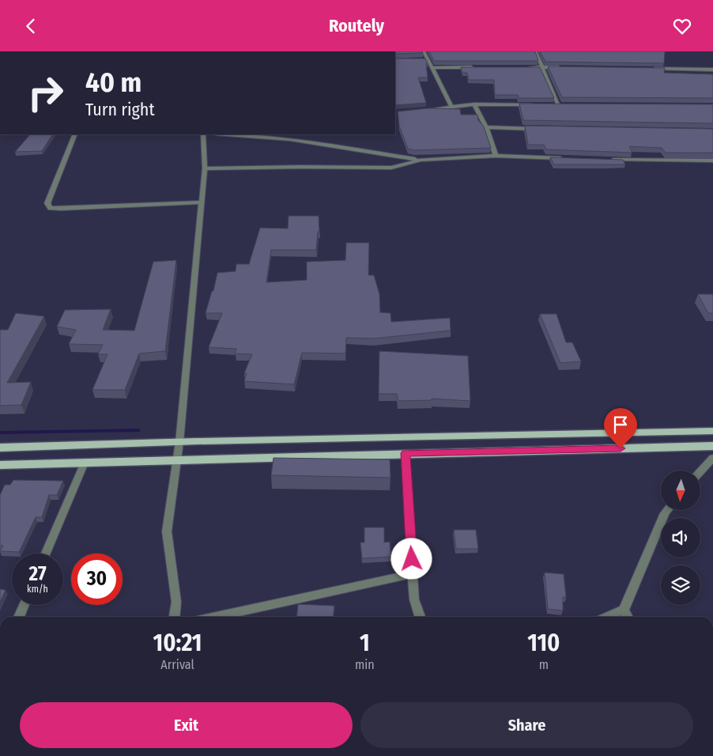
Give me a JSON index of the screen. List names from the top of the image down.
{
  "north": "bottom",
  "page": {
    "header": "Routely",
    "turn": ["40 m", "Turn right"],
    "speed": "27 km/h",
    "limit": "30",
    "eta": [
      "10:21",
      "Arrival",
      "1",
      "min",
      "110",
      "m"
    ],
    "buttons": ["Exit", "Share"]
  }
}
